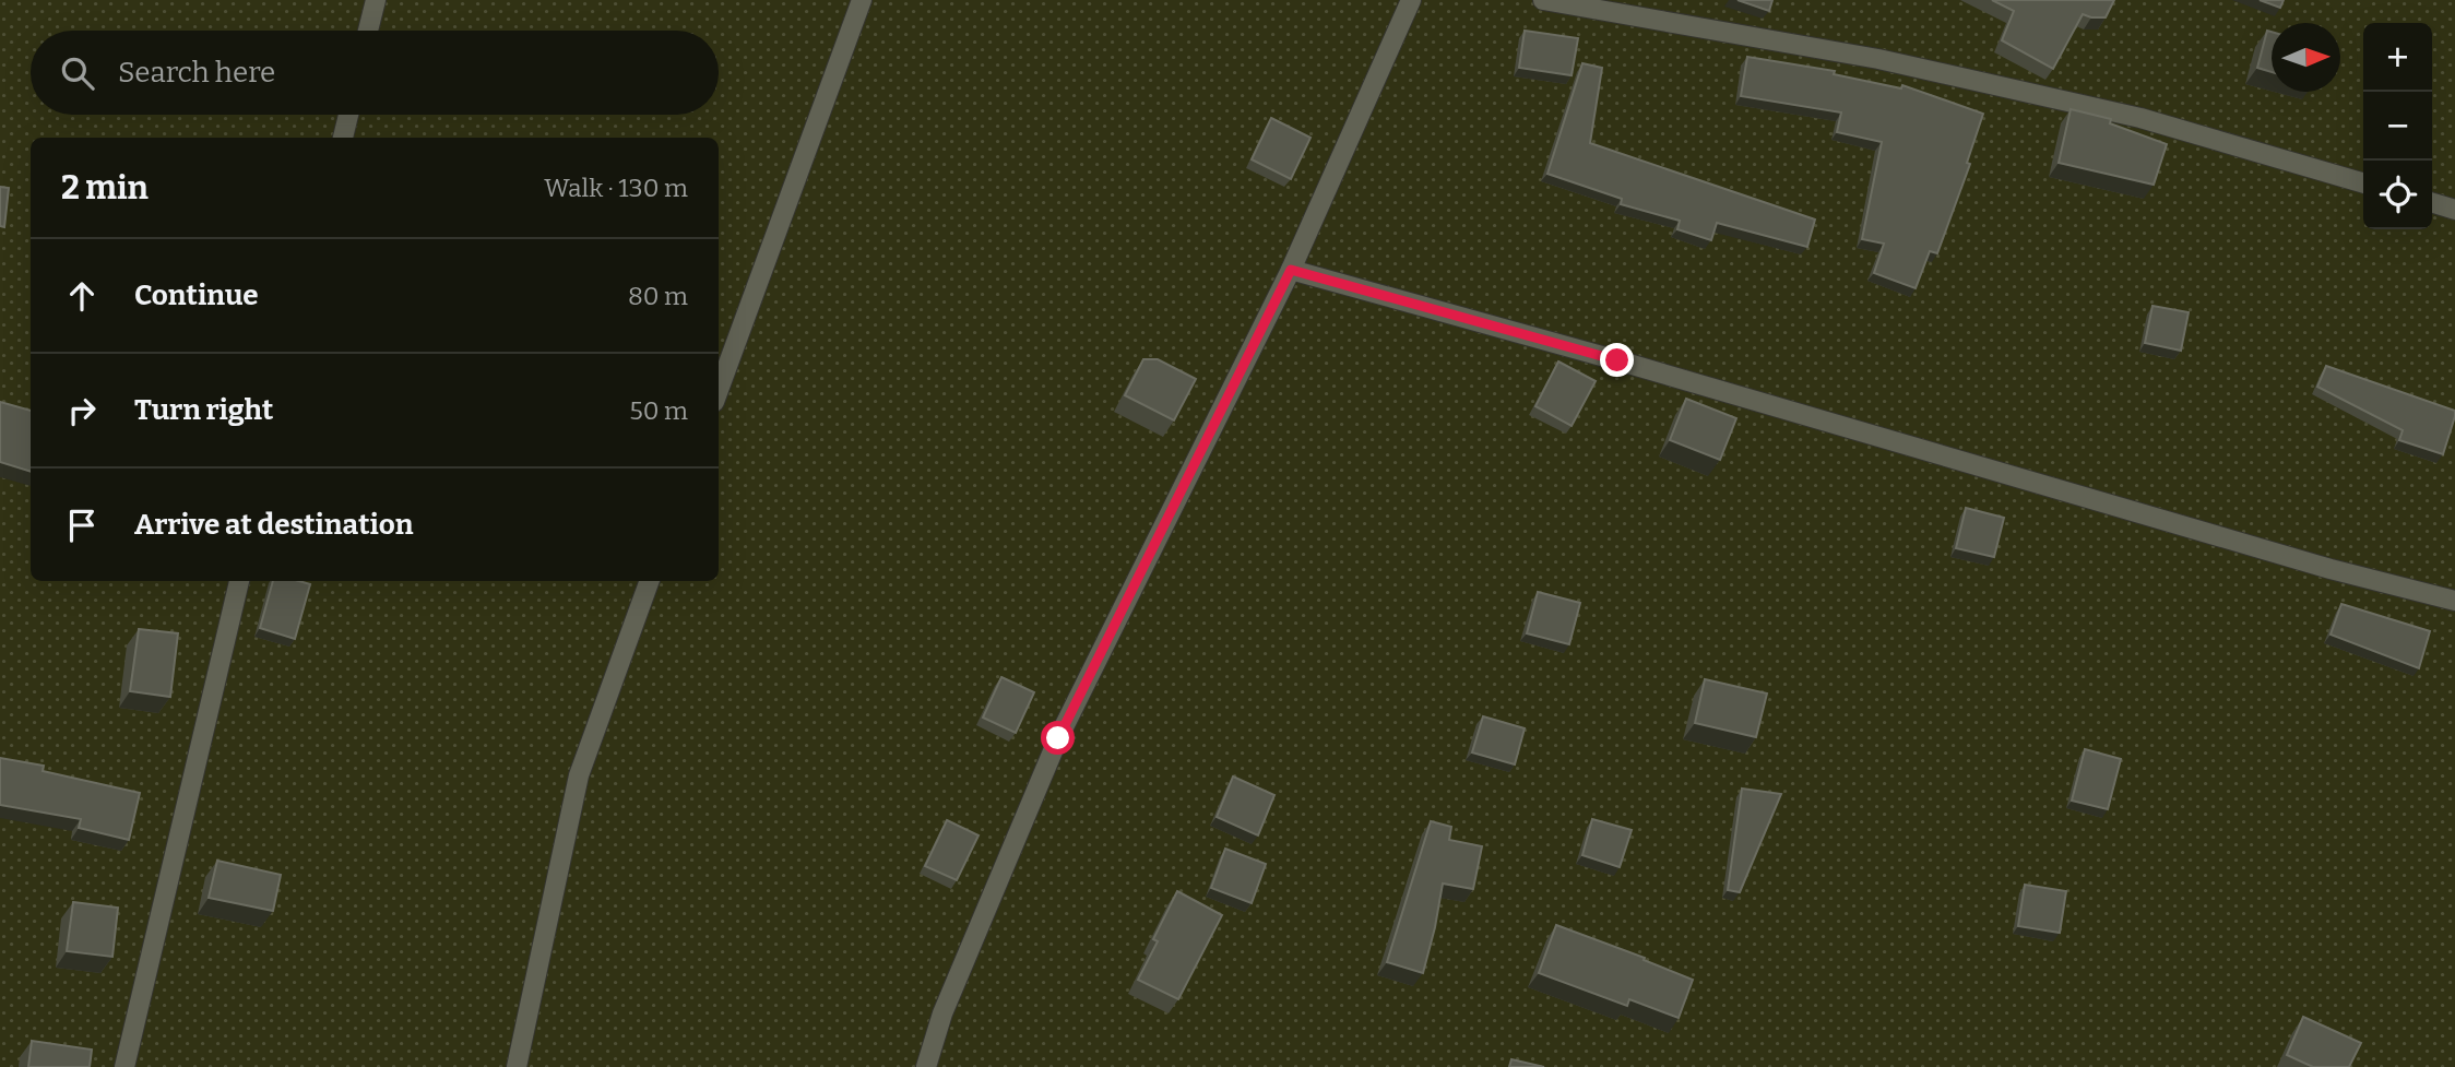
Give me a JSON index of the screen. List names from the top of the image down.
{
  "north": "right",
  "page": {
    "map_buttons": ["+", "−"],
    "search": "Search here",
    "heading": ["2 min", "Walk · 130 m"],
    "list": [
      ["Continue", "80 m"],
      ["Turn right", "50 m"],
      "Arrive at destination"
    ]
  }
}
